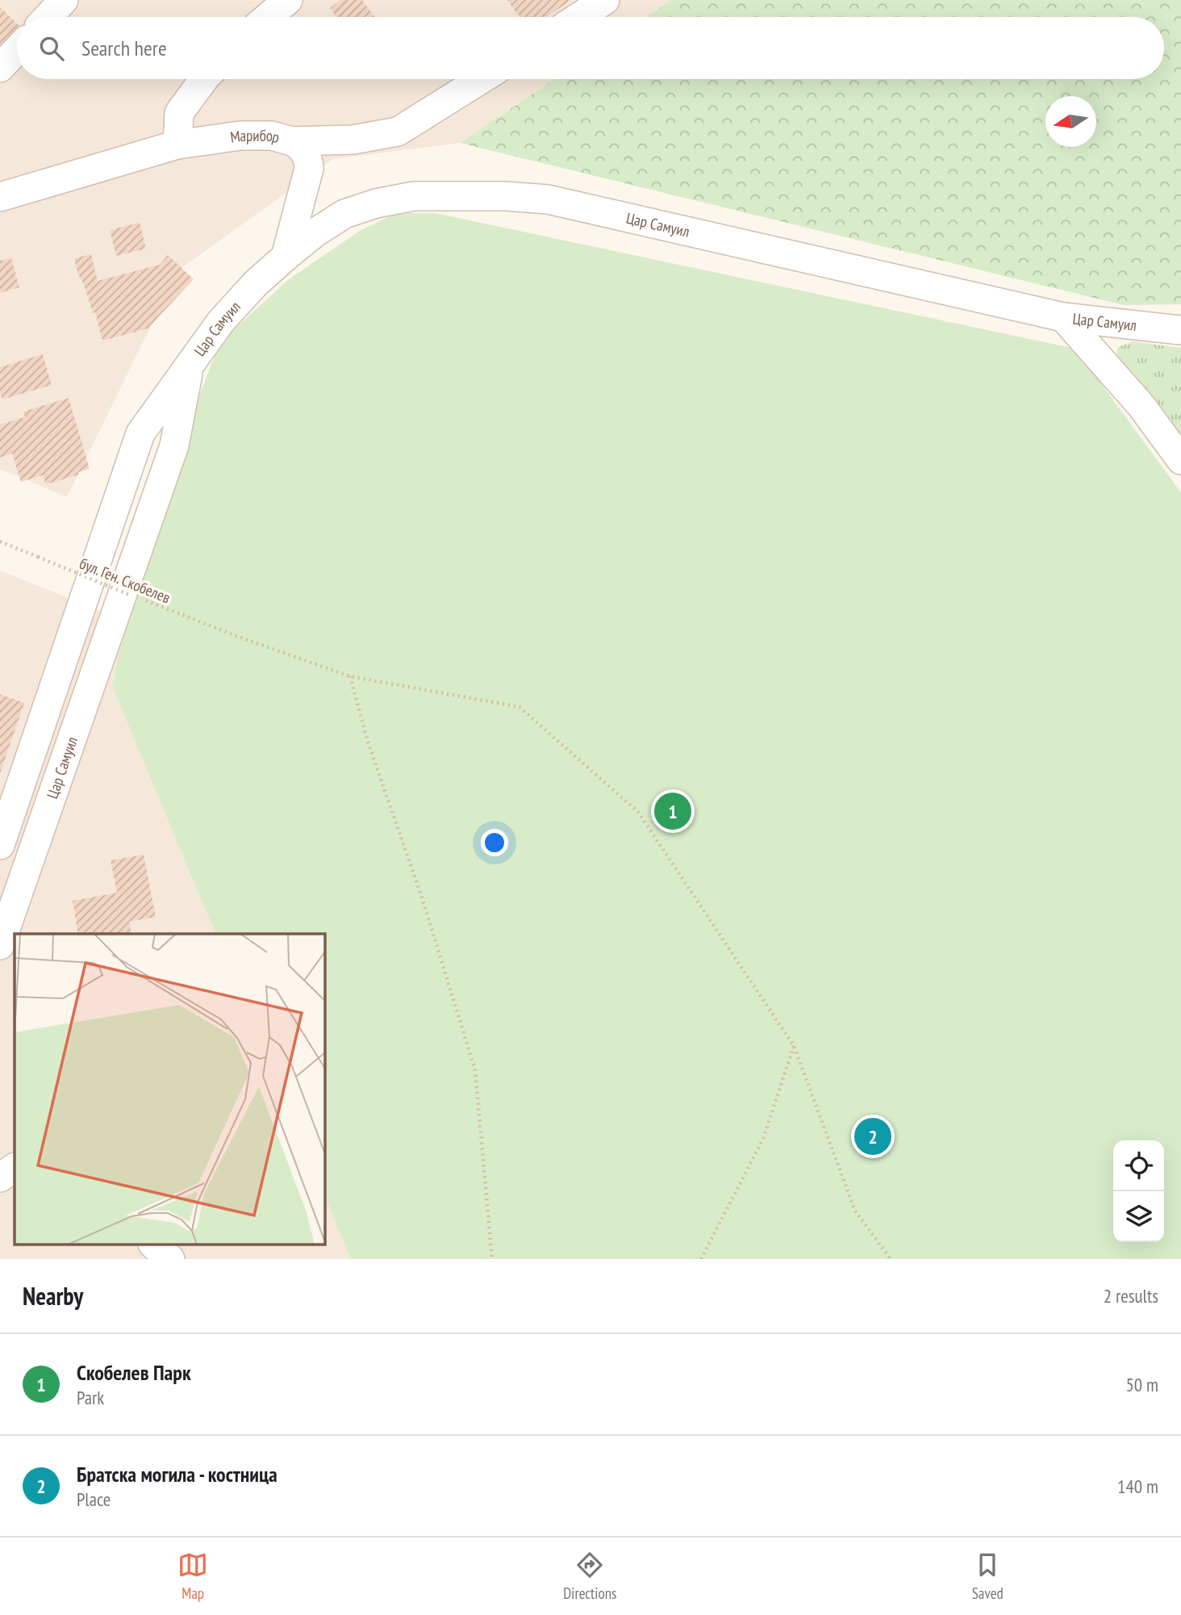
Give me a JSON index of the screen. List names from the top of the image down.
{
  "streets": {
    "street": ["Марибор", "Цар Самуил"],
    "path": ["бул. Ген. Скобелев"]
  },
  "north": "left",
  "page": {
    "search": "Search here",
    "pins": ["1", "2"],
    "heading": ["Nearby", "2 results"],
    "list": [
      {
        "mark": "1",
        "name": "Скобелев Парк",
        "note": "Park",
        "value": "50 m"
      },
      {
        "mark": "2",
        "name": "Братска могила - костница",
        "note": "Place",
        "value": "140 m"
      }
    ],
    "nav": ["Map", "Directions", "Saved"]
  }
}
